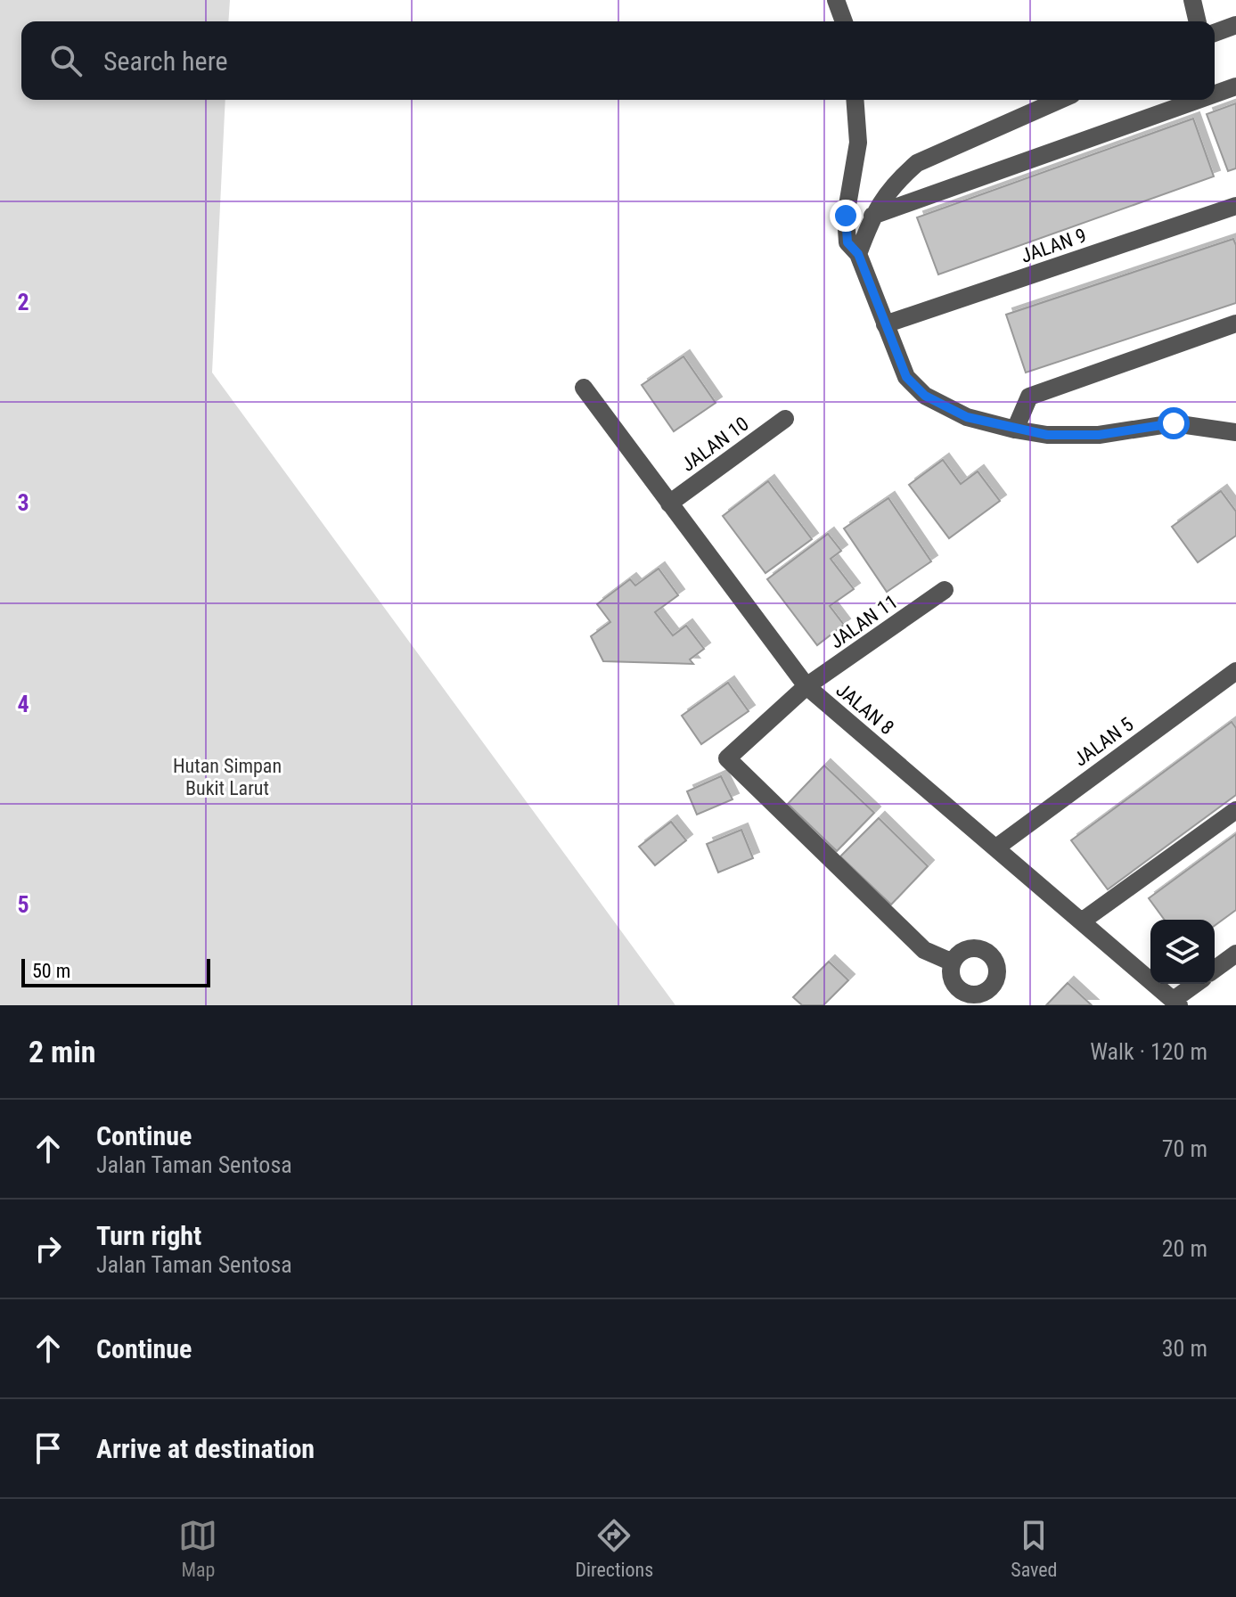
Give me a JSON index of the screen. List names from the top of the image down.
{
  "streets": {
    "street": [
      "JALAN 9",
      "JALAN 10",
      "JALAN 11",
      "JALAN 8",
      "JALAN 5"
    ]
  },
  "crossings": [
    ["JALAN 10", "JALAN 8"],
    ["JALAN 11", "JALAN 8"],
    ["JALAN 8", "JALAN 5"]
  ],
  "parks": ["Hutan Simpan Bukit Larut"],
  "scale_bar": "50 m",
  "page": {
    "search": "Search here",
    "scale": "50 m",
    "heading": ["2 min", "Walk · 120 m"],
    "list": [
      ["Continue", "Jalan Taman Sentosa", "70 m"],
      ["Turn right", "Jalan Taman Sentosa", "20 m"],
      ["Continue", "30 m"],
      "Arrive at destination"
    ],
    "nav": ["Map", "Directions", "Saved"]
  },
  "grid": {
    "rows": [
      "2",
      "3",
      "4",
      "5"
    ]
  }
}
